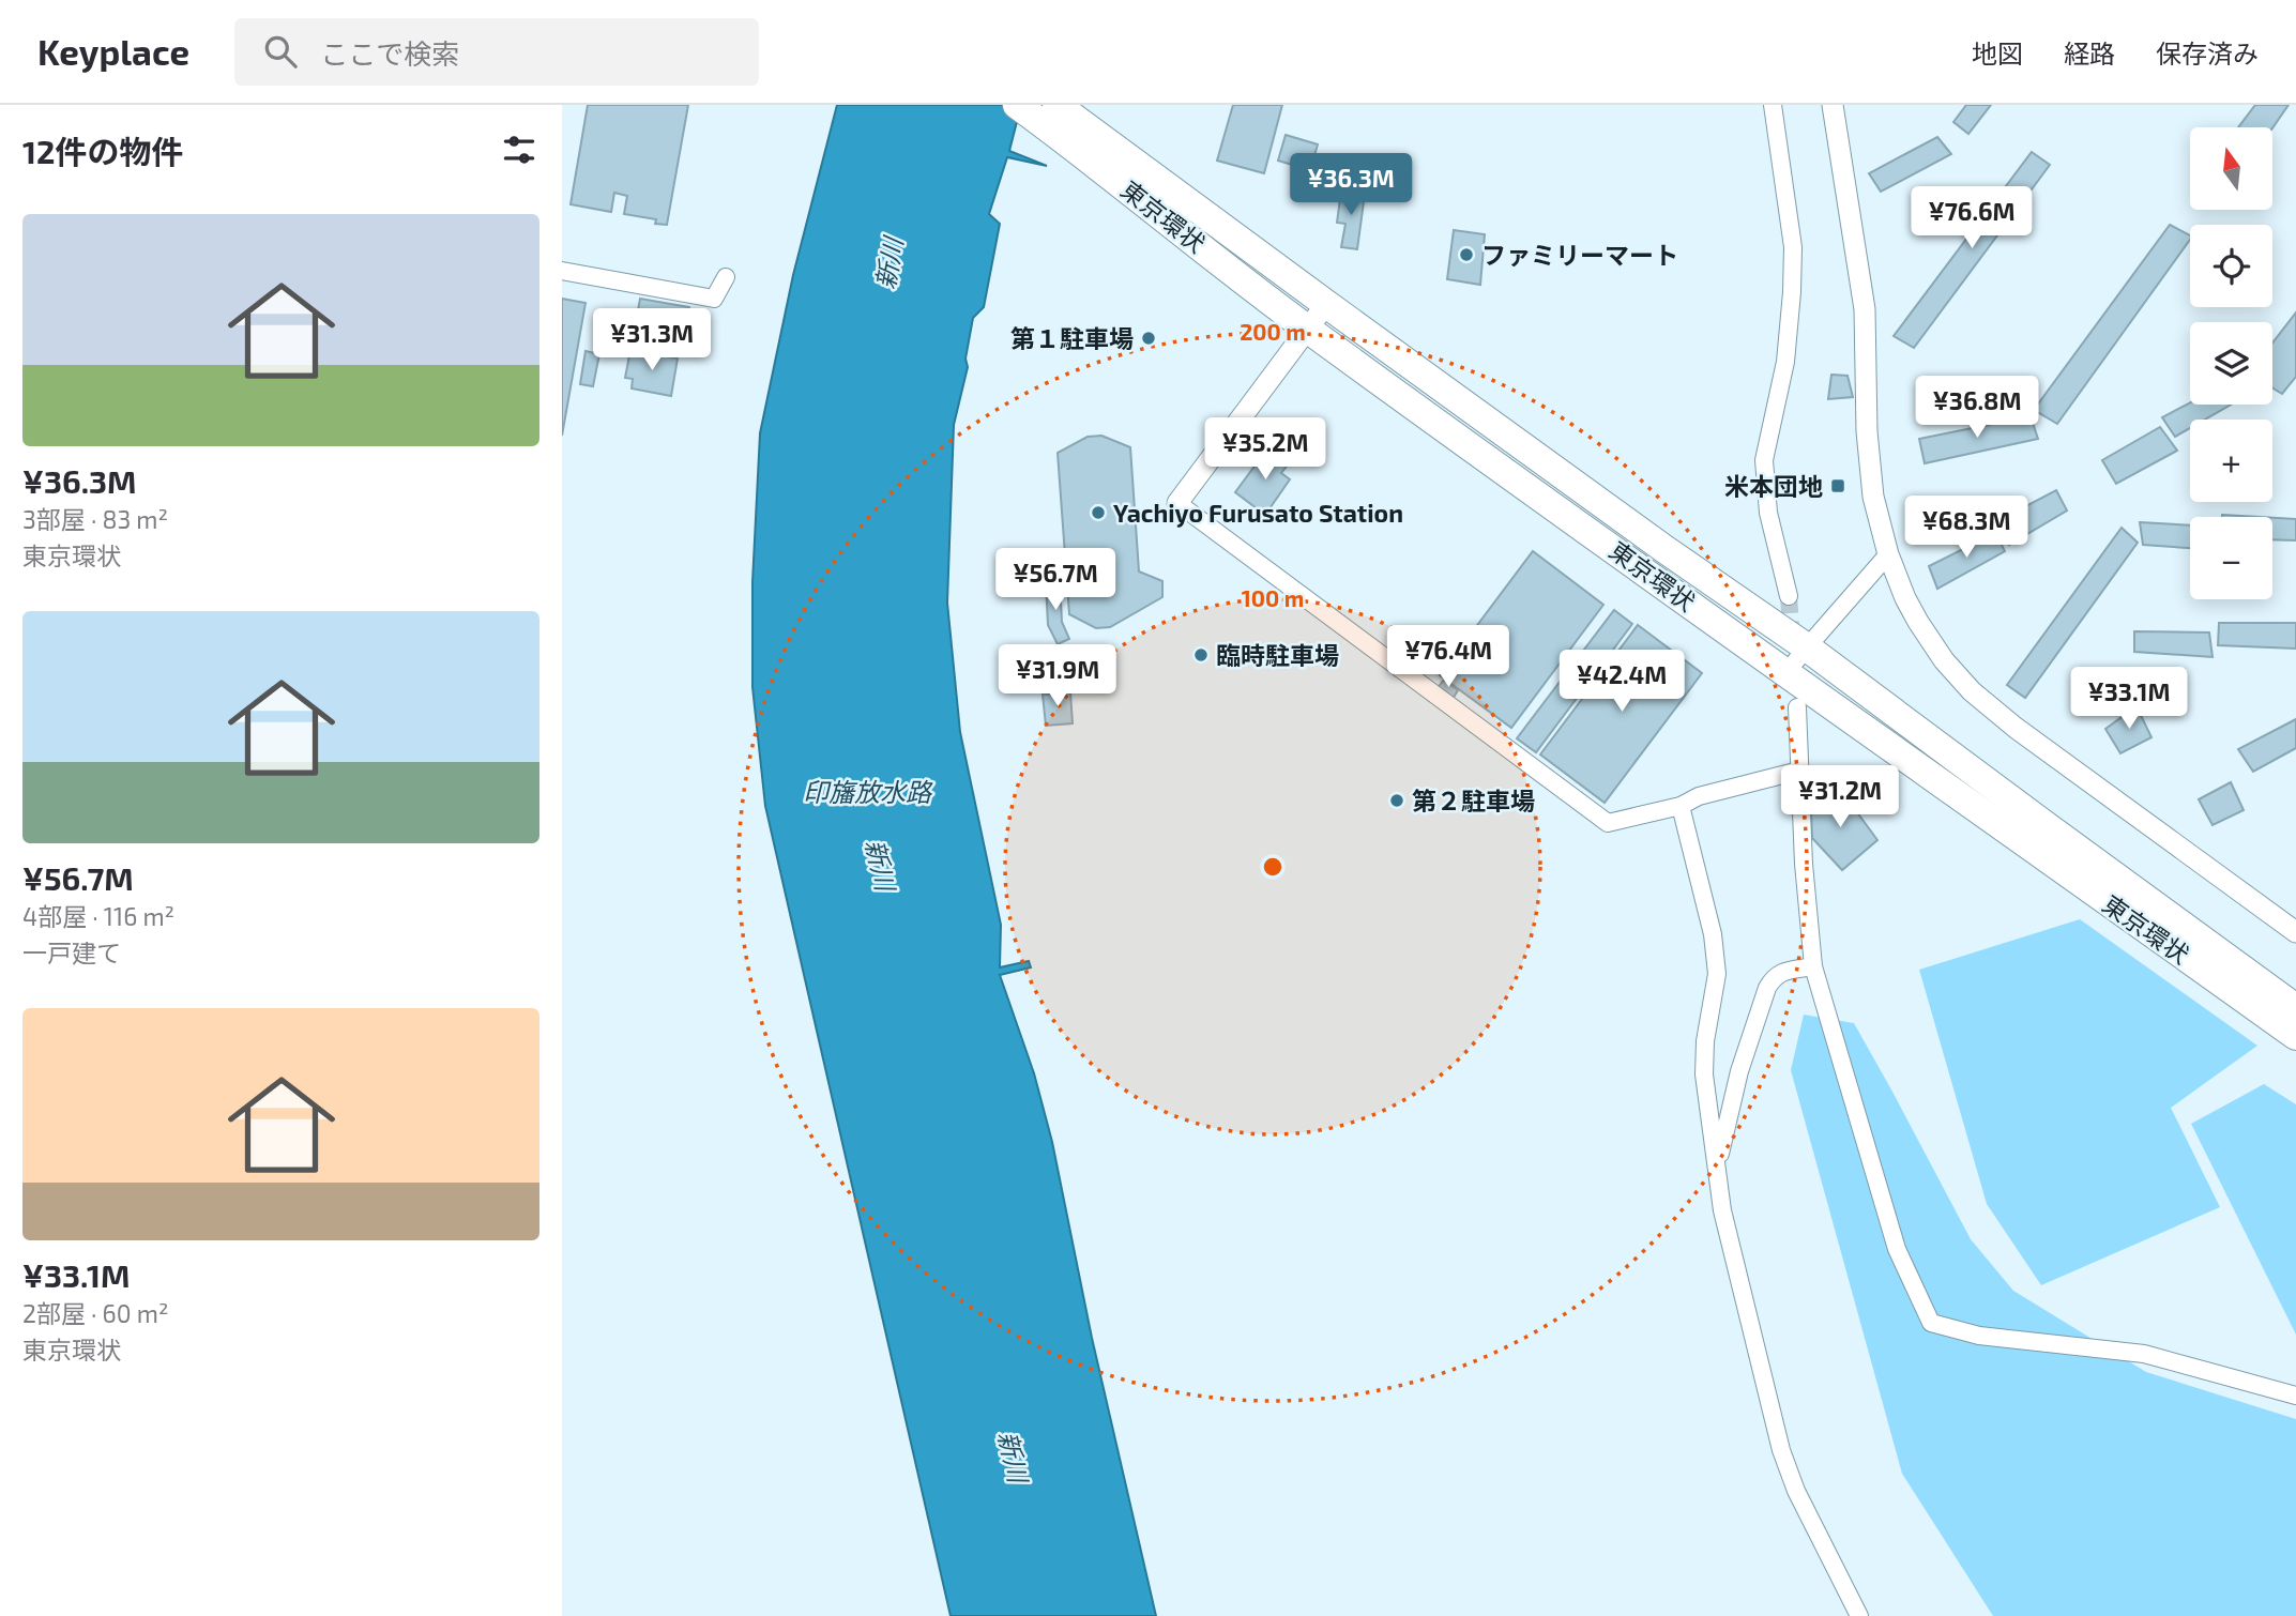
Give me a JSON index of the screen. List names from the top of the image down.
{
  "streets": {
    "highway": ["東京環状"]
  },
  "water": ["新川", "印旛放水路"],
  "places": {
    "other": [
      "ファミリーマート",
      "第１駐車場",
      "Yachiyo Furusato Station",
      "臨時駐車場",
      "第２駐車場"
    ],
    "transit": ["米本団地"]
  },
  "north": "top",
  "page": {
    "header": "Keyplace",
    "search": "ここで検索",
    "nav": ["地図", "経路", "保存済み"],
    "heading": "12件の物件",
    "map_buttons": ["+", "−"],
    "price": [
      "¥36.3M",
      "¥76.6M",
      "¥31.3M",
      "¥36.8M",
      "¥35.2M",
      "¥68.3M",
      "¥56.7M",
      "¥76.4M",
      "¥31.9M",
      "¥42.4M",
      "¥33.1M",
      "¥31.2M"
    ],
    "list": [
      {
        "name": "¥36.3M",
        "note": "3部屋 · 83 m² · 東京環状"
      },
      {
        "name": "¥56.7M",
        "note": "4部屋 · 116 m² · 一戸建て"
      },
      {
        "name": "¥33.1M",
        "note": "2部屋 · 60 m² · 東京環状"
      }
    ]
  },
  "rings": ["200 m", "100 m"]
}
